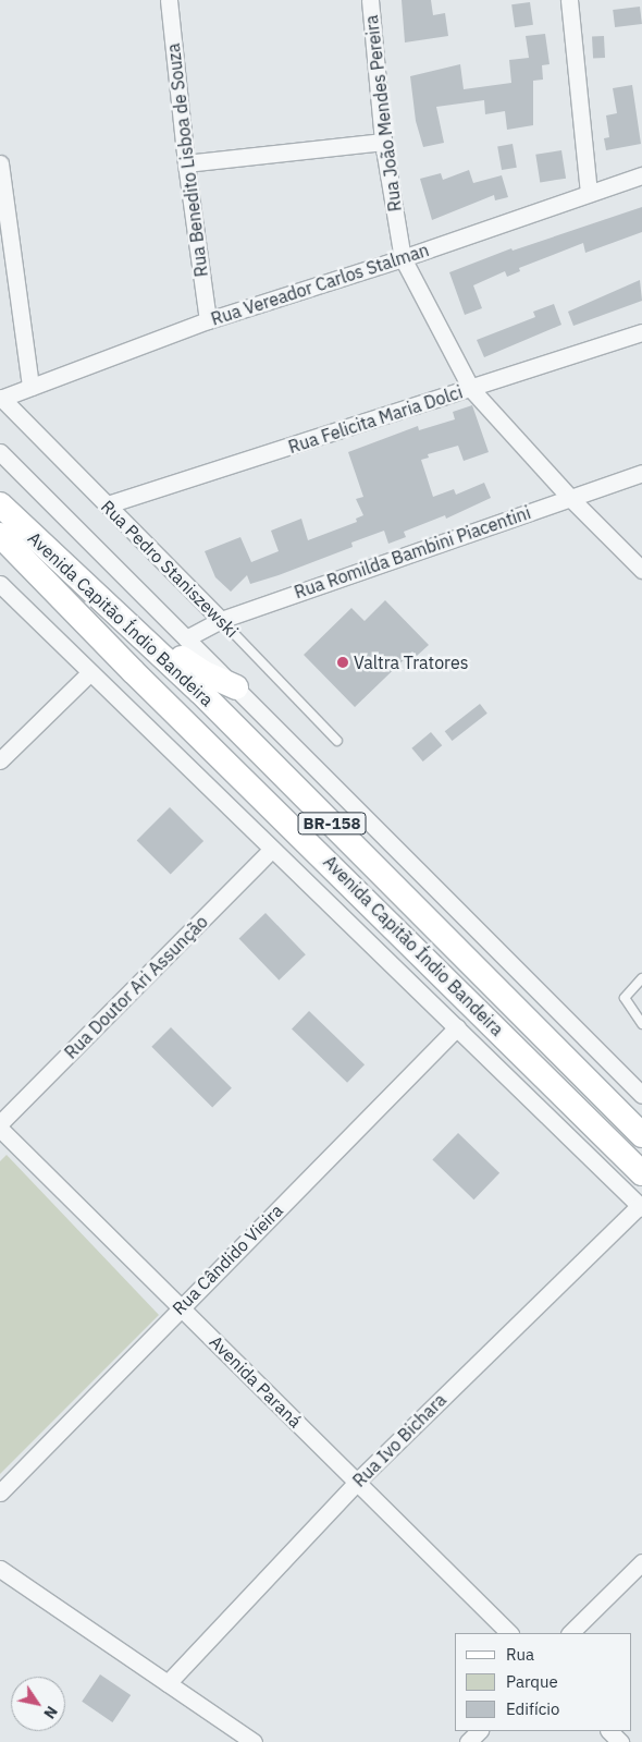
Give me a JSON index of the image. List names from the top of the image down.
{
  "streets": {
    "main road": ["Avenida Capitão Índio Bandeira", "BR-158"],
    "street": [
      "Rua João Mendes Pereira",
      "Rua Benedito Lisboa de Souza",
      "Rua Vereador Carlos Stalman",
      "Rua Felicita Maria Dolci",
      "Rua Romilda Bambini Piacentini",
      "Rua Pedro Staniszewski",
      "Rua Doutor Ari Assunção",
      "Rua Cândido Vieira",
      "Avenida Paraná",
      "Rua Ivo Bichara"
    ]
  },
  "crossings": [
    ["Rua João Mendes Pereira", "Rua Vereador Carlos Stalman"],
    ["Rua João Mendes Pereira", "Rua Felicita Maria Dolci"],
    ["Rua João Mendes Pereira", "Rua Romilda Bambini Piacentini"],
    ["Rua Benedito Lisboa de Souza", "Rua Vereador Carlos Stalman"],
    ["Rua Vereador Carlos Stalman", "Rua Pedro Staniszewski"],
    ["Rua Felicita Maria Dolci", "Rua Pedro Staniszewski"],
    ["Rua Romilda Bambini Piacentini", "Rua Pedro Staniszewski"],
    ["Rua Cândido Vieira", "Avenida Paraná"],
    ["Avenida Paraná", "Rua Ivo Bichara"]
  ],
  "places": ["Valtra Tratores"],
  "legend": ["Rua", "Parque", "Edifício"],
  "north": "bottom right"
}
